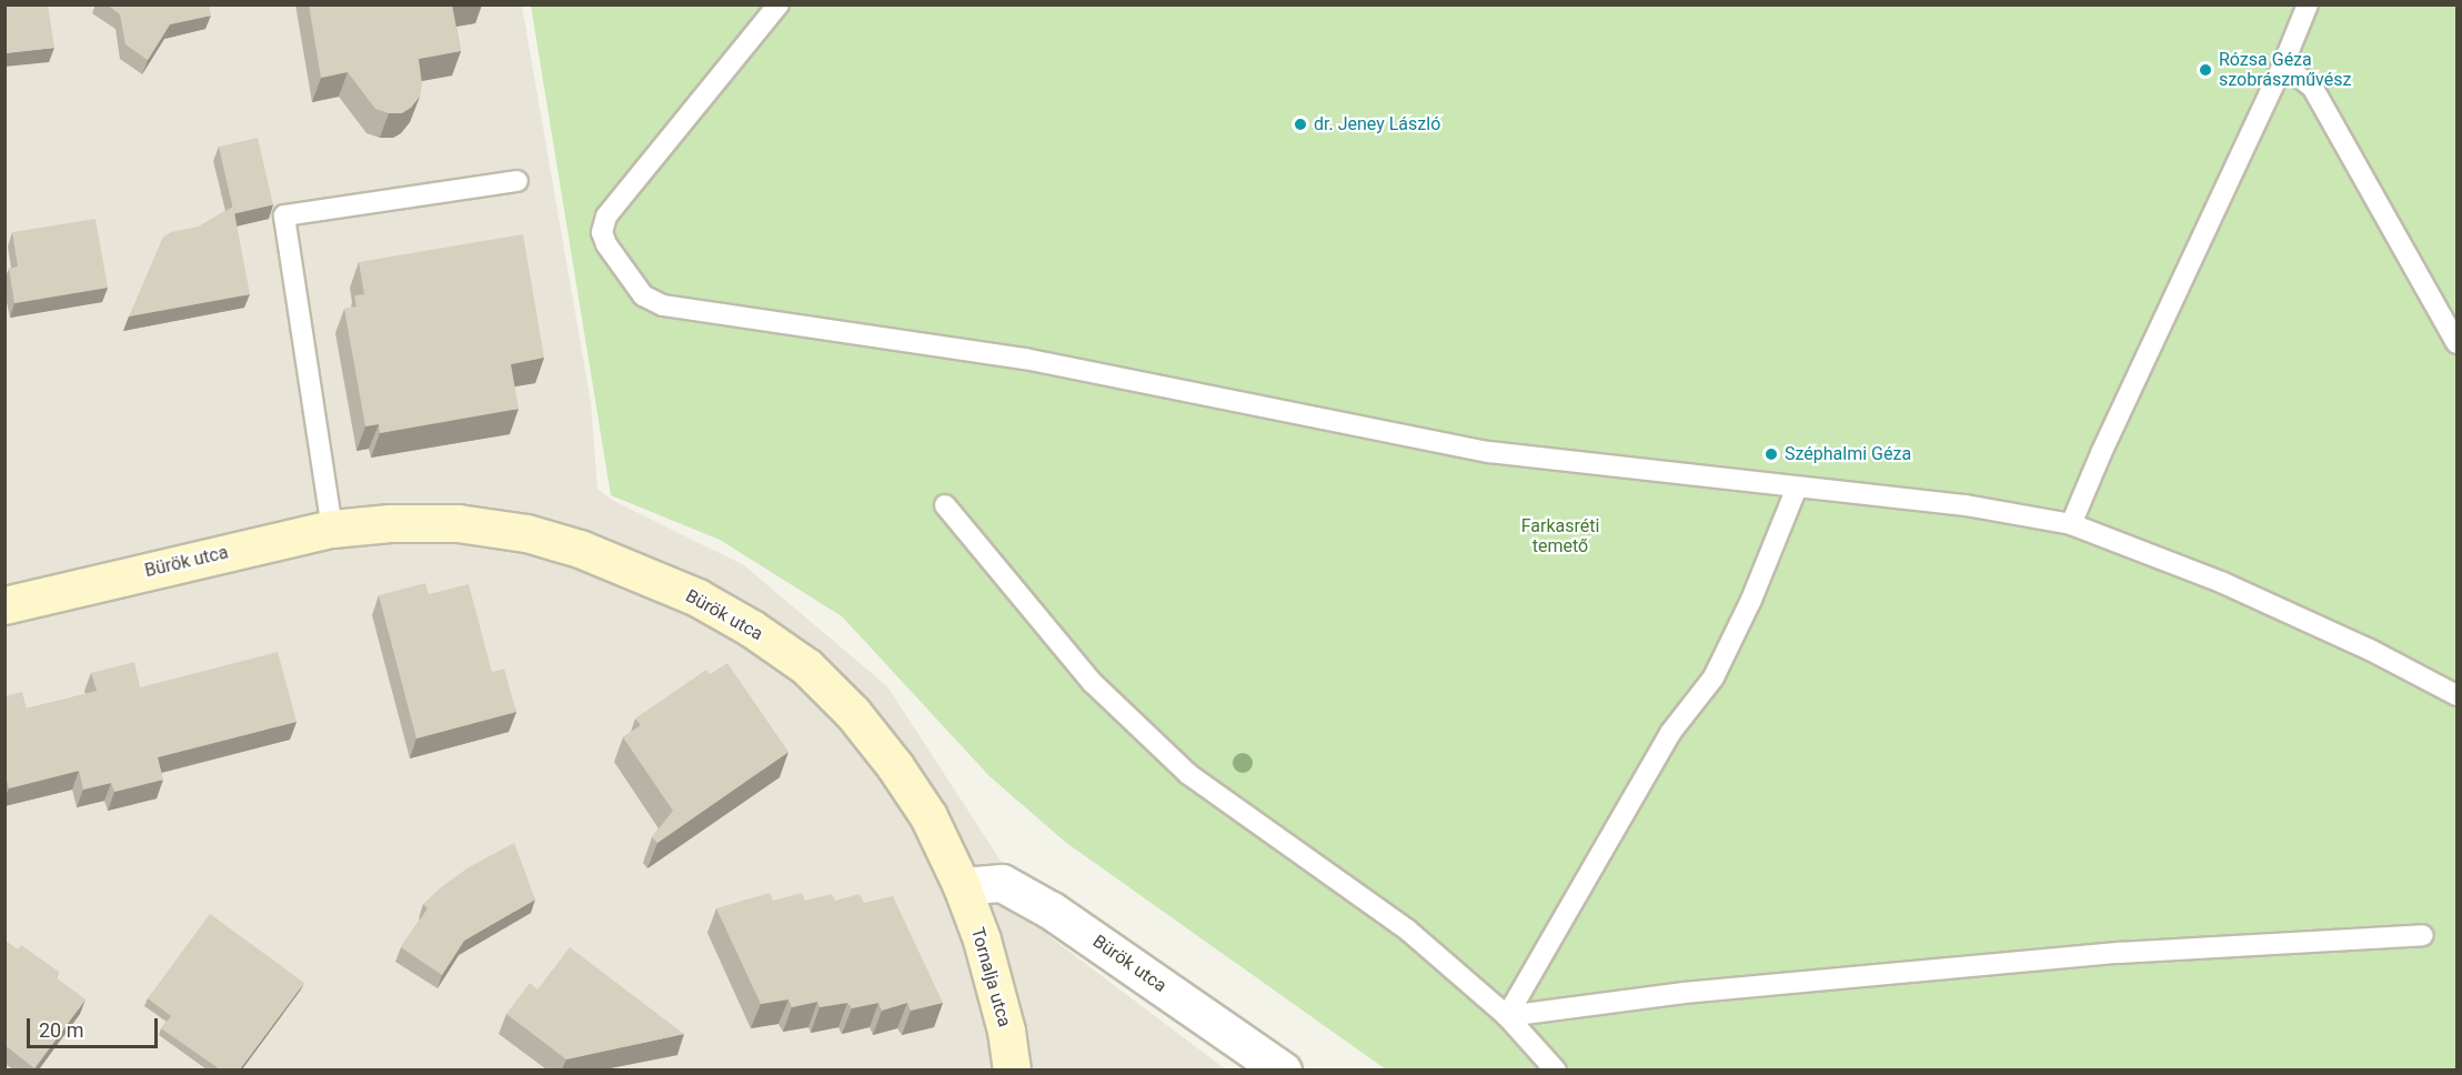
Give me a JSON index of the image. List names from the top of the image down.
{
  "streets": {
    "street": ["Bürök utca", "Tornalja utca"]
  },
  "crossings": [
    ["Bürök utca", "Tornalja utca"]
  ],
  "parks": ["Farkasréti temető"],
  "places": ["Rózsa Géza szobrászművész", "dr. Jeney László", "Széphalmi Géza"],
  "scale_bar": "20 m"
}
